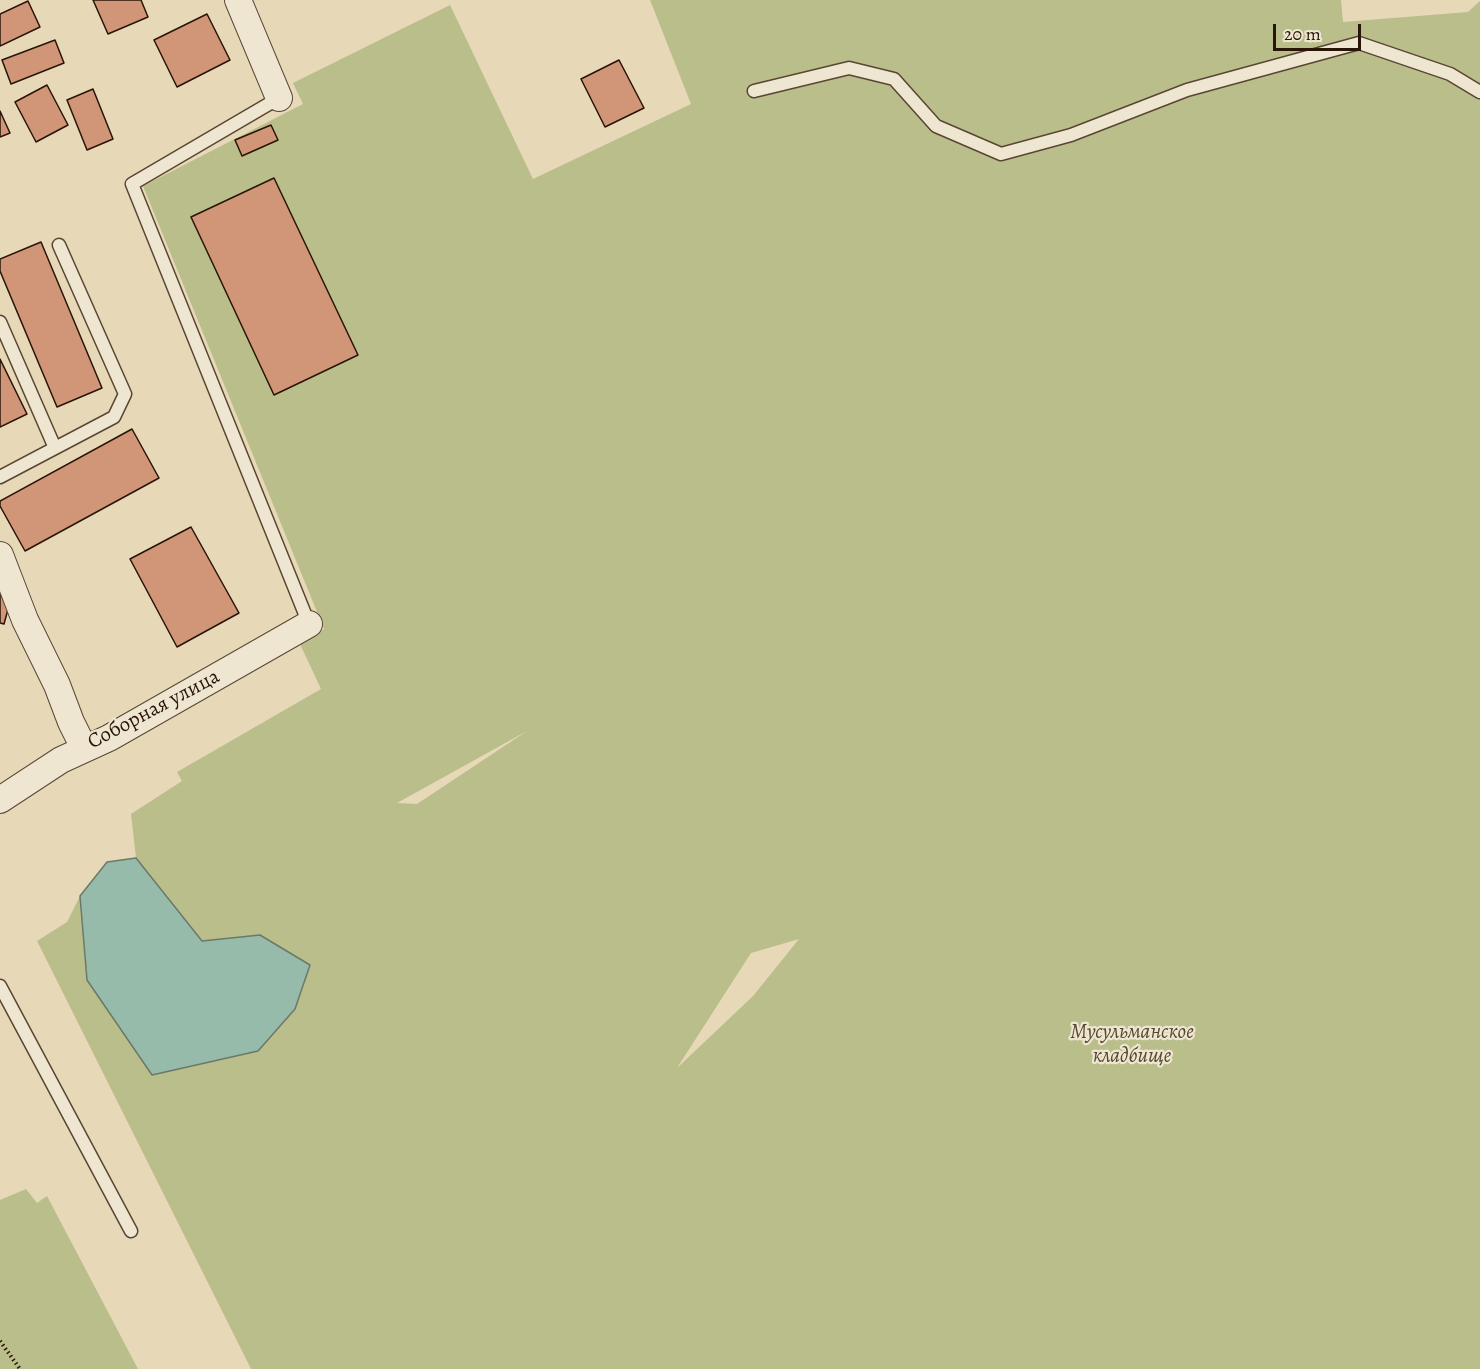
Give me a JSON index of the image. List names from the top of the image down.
{
  "streets": {
    "street": ["Соборная улица"]
  },
  "parks": ["Мусульманское кладбище"],
  "scale_bar": "20 m"
}
